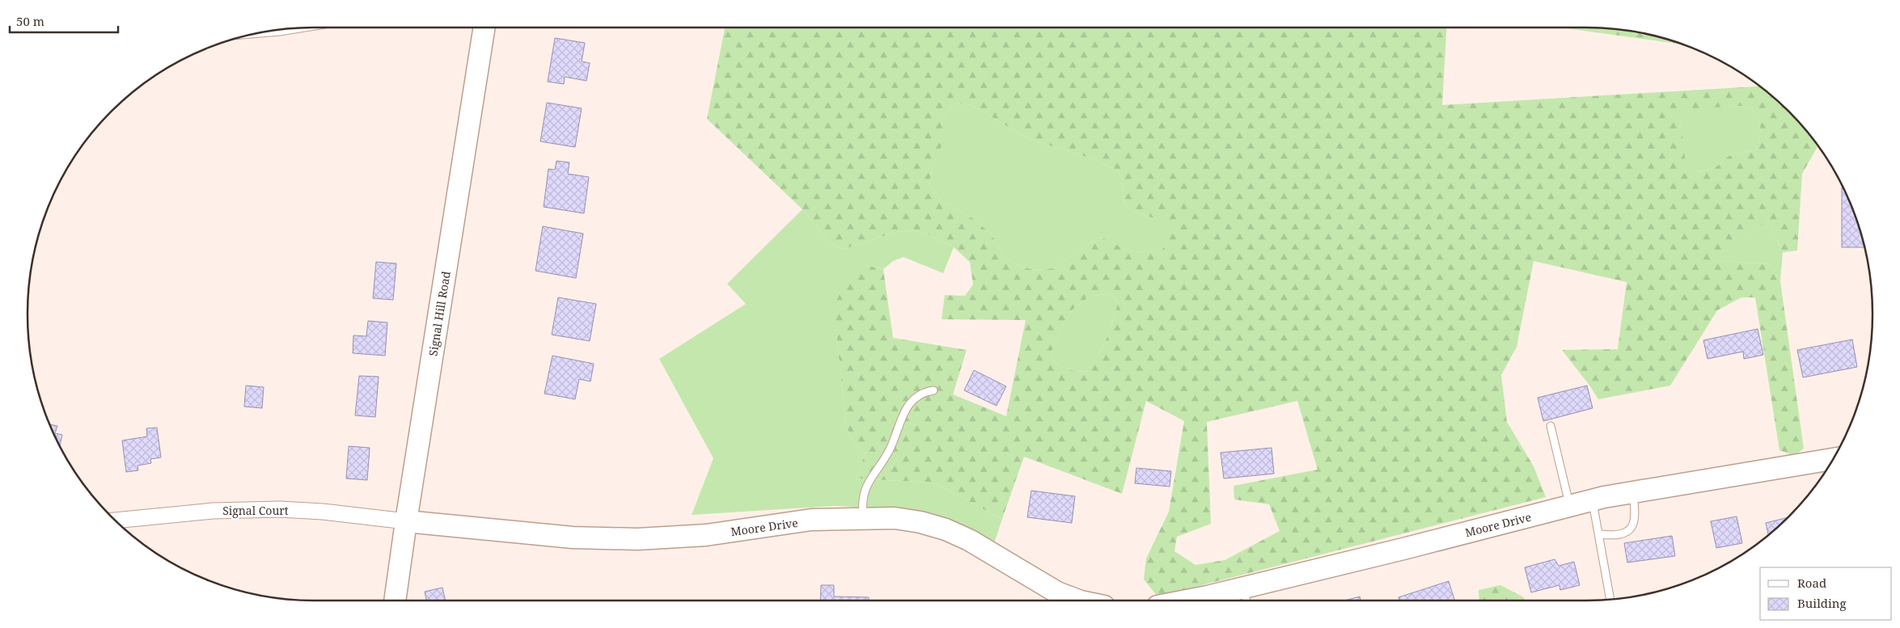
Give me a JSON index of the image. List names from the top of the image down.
{
  "streets": {
    "main road": ["Signal Hill Road", "Moore Drive"],
    "street": ["Signal Court"]
  },
  "crossings": [
    ["Signal Hill Road", "Signal Court"],
    ["Signal Hill Road", "Moore Drive"],
    ["Signal Court", "Moore Drive"]
  ],
  "legend": ["Road", "Building"],
  "scale_bar": "50 m"
}
